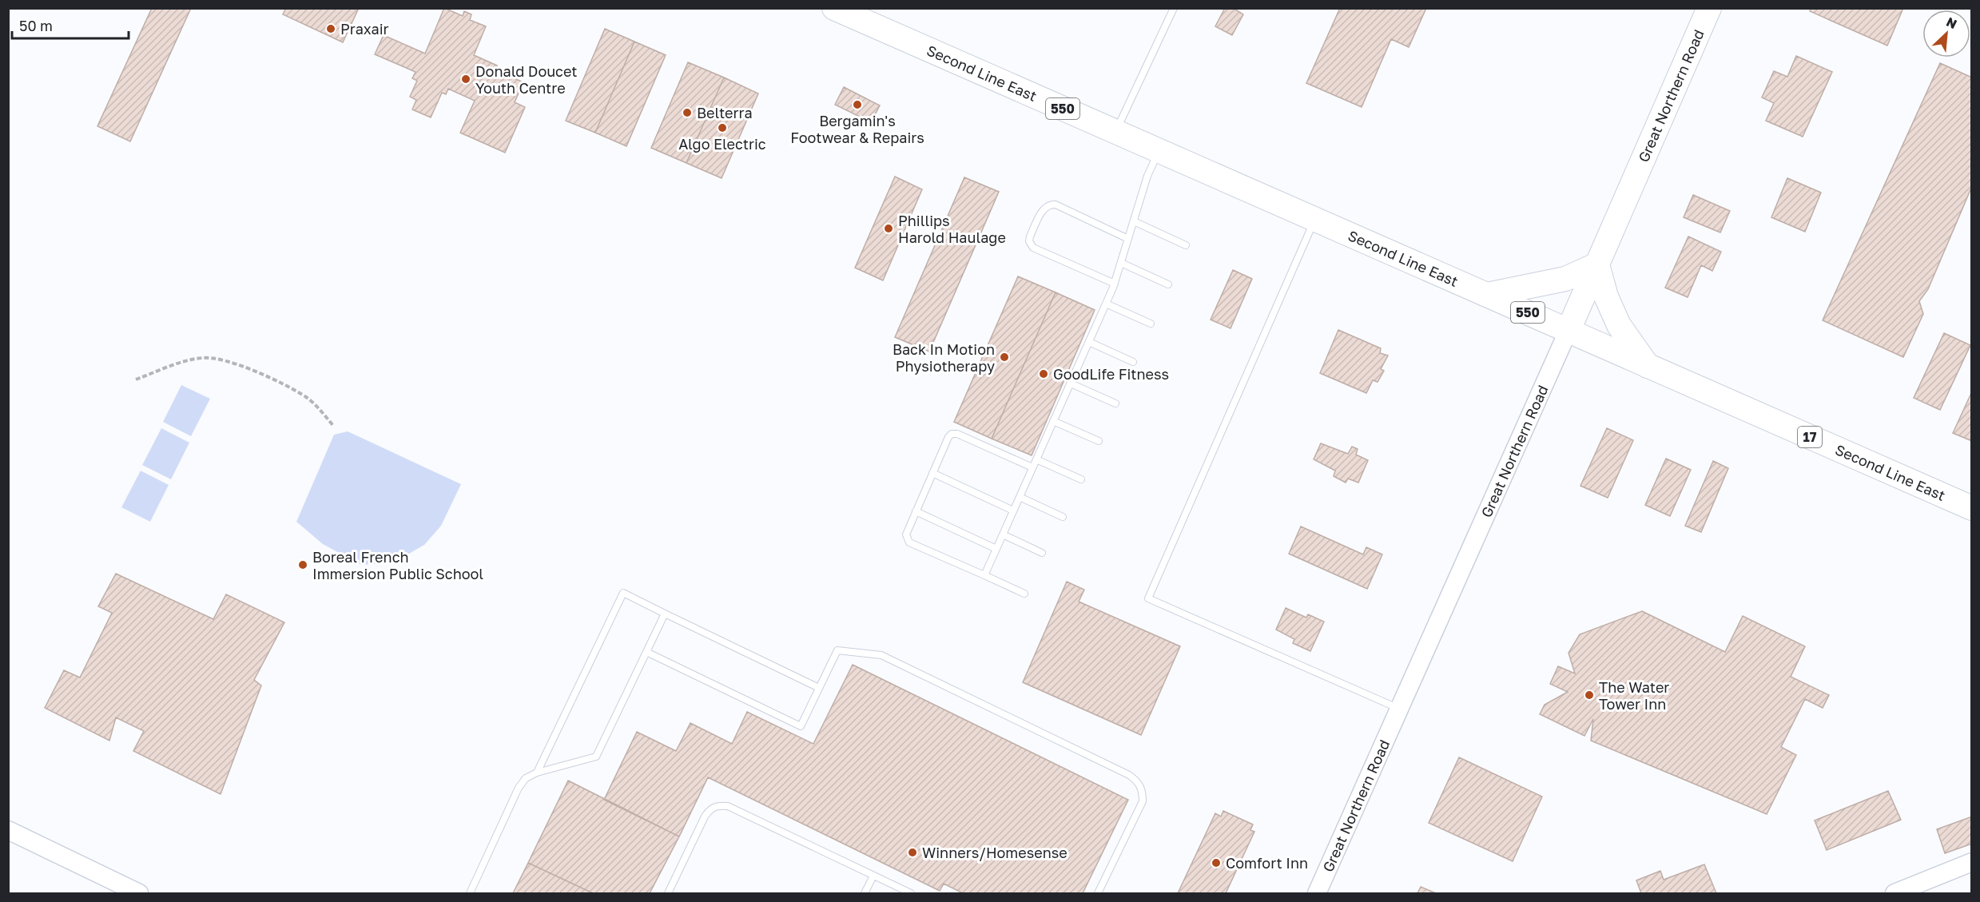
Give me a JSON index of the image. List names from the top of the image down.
{
  "streets": {
    "highway": [
      "Second Line East",
      "Great Northern Road",
      "550",
      "17"
    ]
  },
  "crossings": [
    ["Second Line East", "Great Northern Road"]
  ],
  "places": [
    "Praxair",
    "Donald Doucet Youth Centre",
    "Bergamin's Footwear & Repairs",
    "Belterra",
    "Algo Electric",
    "Phillips Harold Haulage",
    "Back In Motion Physiotherapy",
    "GoodLife Fitness",
    "Boreal French Immersion Public School",
    "The Water Tower Inn",
    "Winners/Homesense",
    "Comfort Inn"
  ],
  "scale_bar": "50 m",
  "north": "top right"
}
